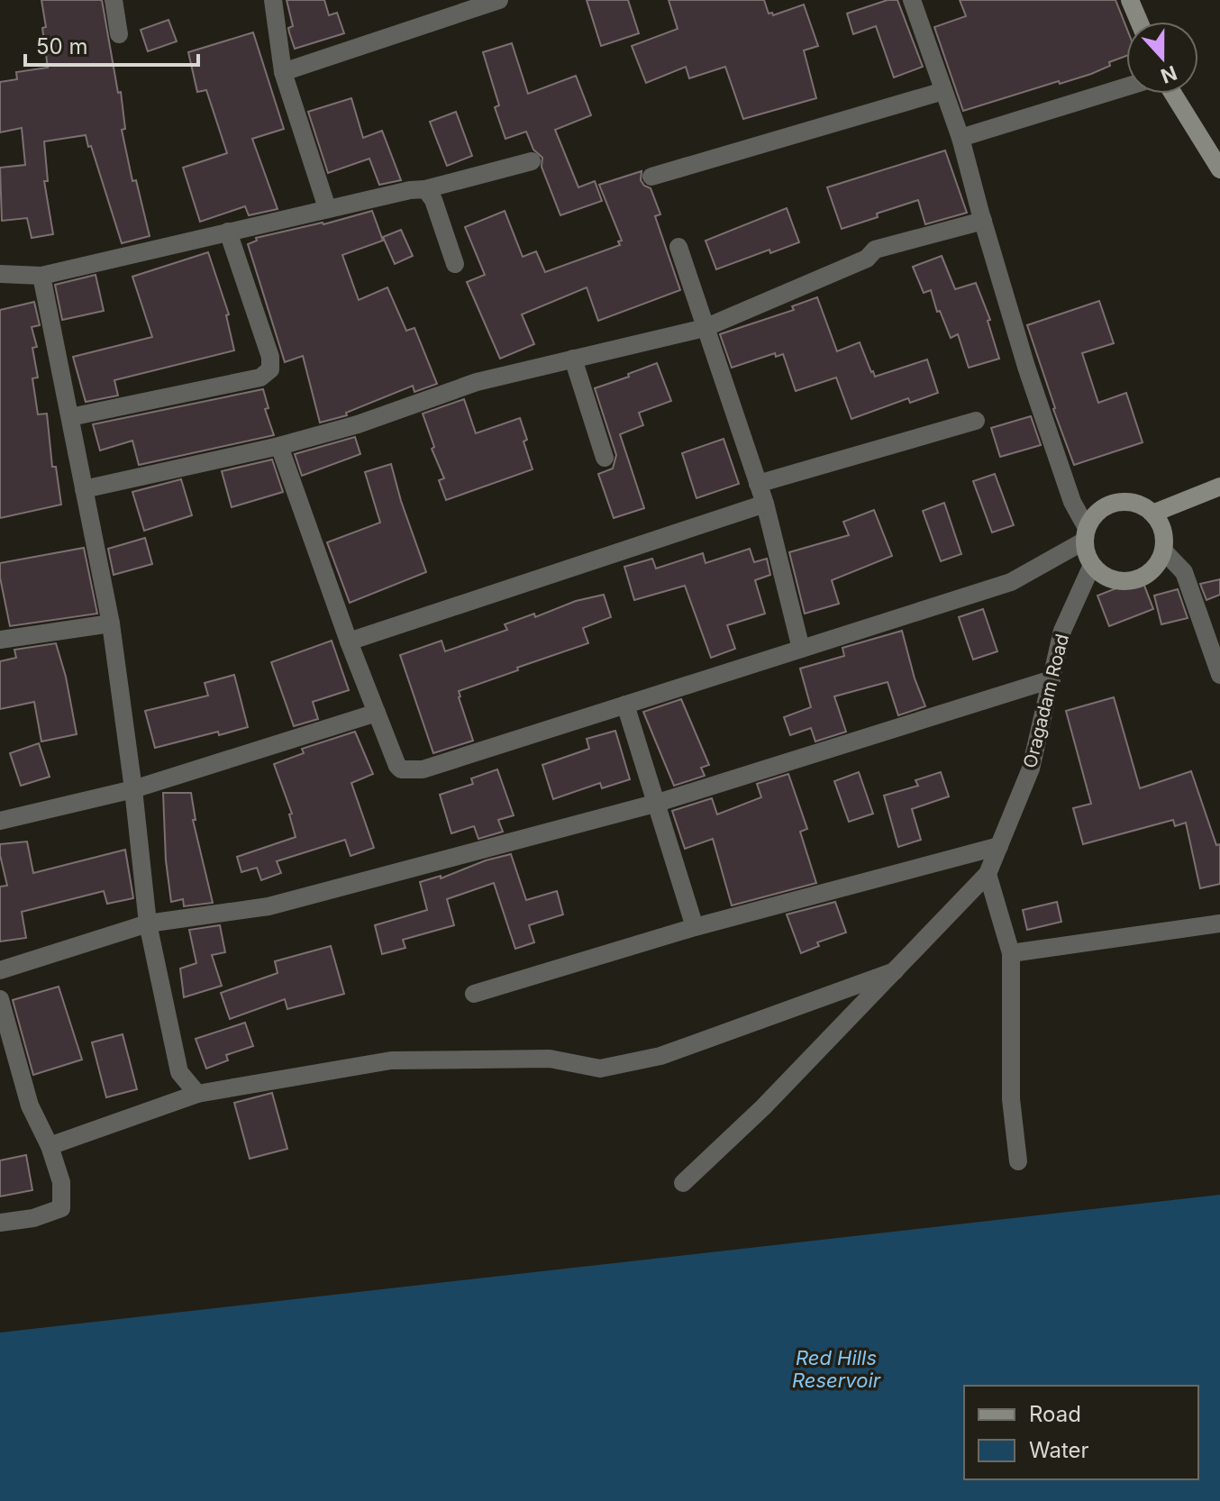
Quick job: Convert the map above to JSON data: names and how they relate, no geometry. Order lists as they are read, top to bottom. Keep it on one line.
{"streets":{"street":["Oragadam Road"]},"water":["Red Hills Reservoir"],"legend":["Road","Water"],"scale_bar":"50 m","north":"bottom"}
